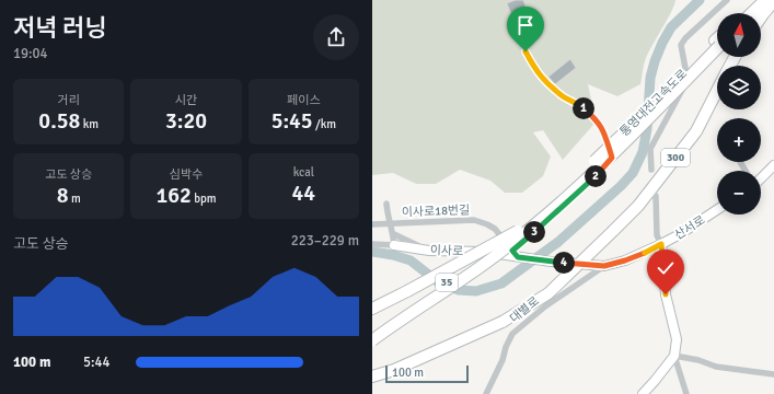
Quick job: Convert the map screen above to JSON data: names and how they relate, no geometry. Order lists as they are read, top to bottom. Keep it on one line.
{"streets":{"highway":["통영대전고속도로","300","35"],"street":["이사로18번길","산서로","이사로","대별로"]},"crossings":[["이사로18번길","이사로"],["이사로","대별로"]],"scale_bar":"100 m","north":"top","page":{"heading":["저녁 러닝","19:04"],"map_buttons":["+","−"],"stats":[["거리","0.58 km"],["시간","3:20"],["페이스","5:45 /km"],["고도 상승","8 m"],["심박수","162 bpm"],["kcal","44"]],"pins":["1","2","3","4"],"chart":["고도 상승","223–229 m"],"list":[{"name":"100 m","note":"5:44"}],"scale":"100 m"}}
